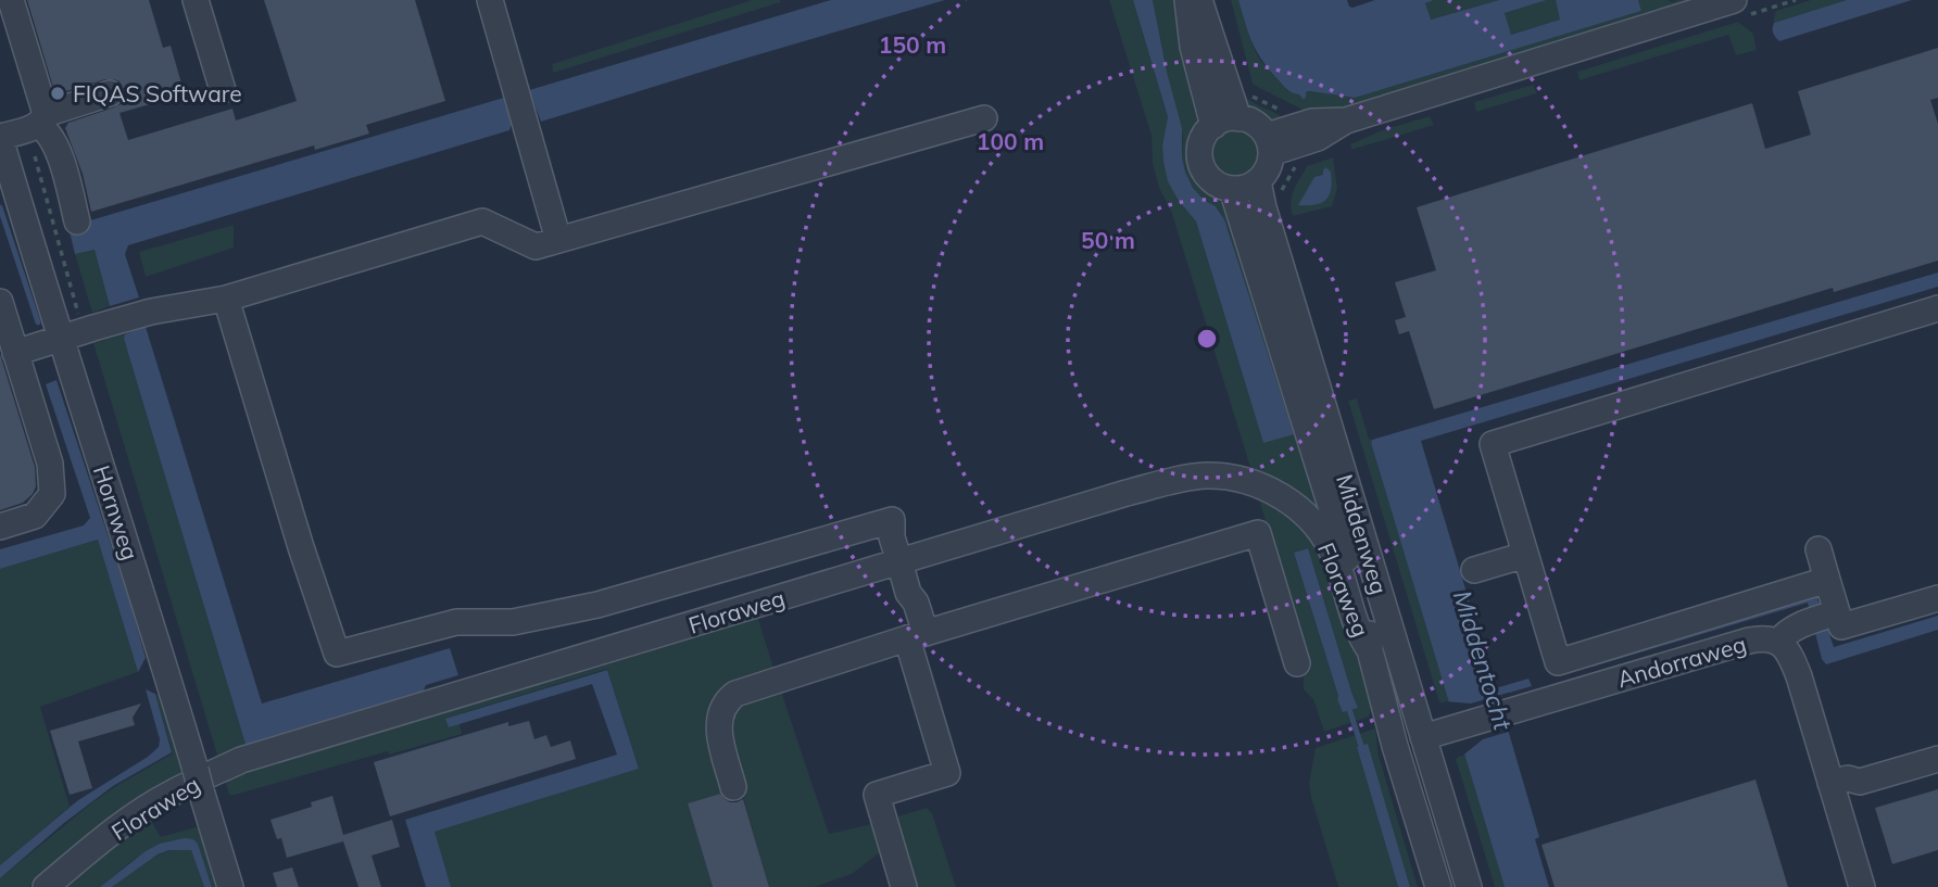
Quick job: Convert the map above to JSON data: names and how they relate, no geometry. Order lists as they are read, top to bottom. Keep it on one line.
{"streets":{"street":["Hornweg","Middenweg","Floraweg","Andorraweg"]},"crossings":[["Middenweg","Floraweg"],["Middenweg","Andorraweg"]],"water":["Middentocht"],"places":["FIQAS Software"],"rings":["150 m","100 m","50 m"]}
